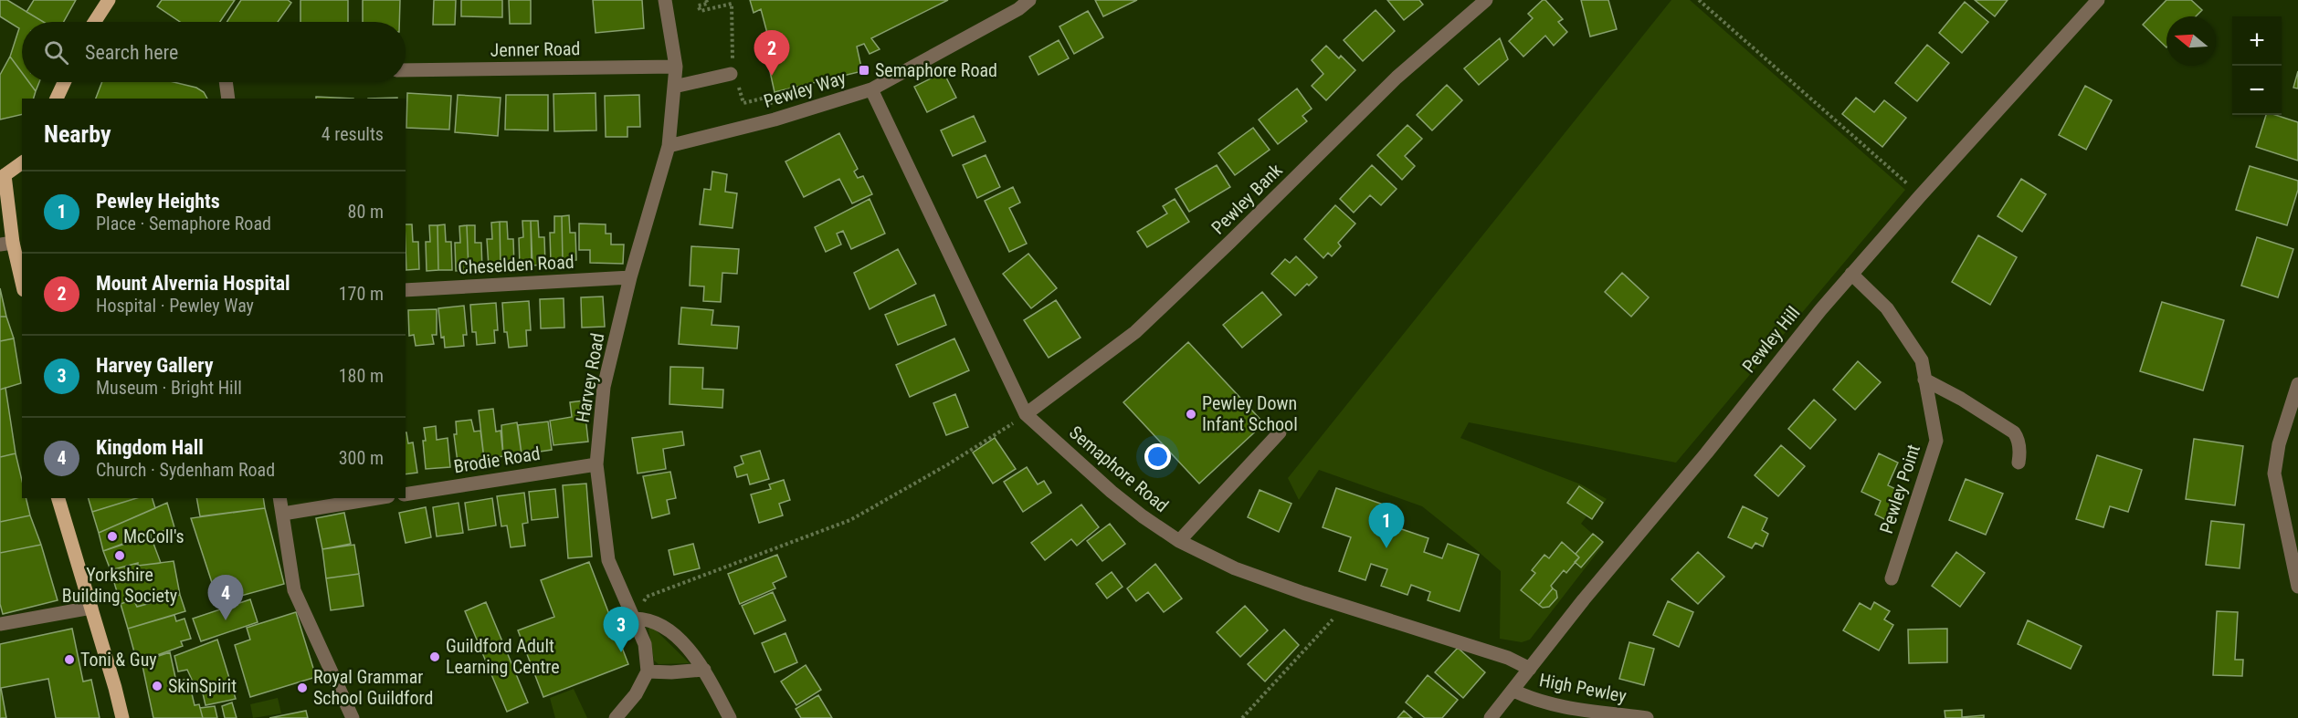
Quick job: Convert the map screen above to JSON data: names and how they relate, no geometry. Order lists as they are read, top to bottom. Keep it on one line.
{"streets":{"street":["Jenner Road","Pewley Way","Pewley Bank","Cheselden Road","Pewley Hill","Harvey Road","Brodie Road","Semaphore Road","Pewley Point","High Pewley"]},"crossings":[["Jenner Road","Harvey Road"],["Pewley Way","Harvey Road"],["Pewley Way","Semaphore Road"],["Pewley Bank","Semaphore Road"],["Cheselden Road","Harvey Road"],["Pewley Hill","Semaphore Road"],["Pewley Hill","Pewley Point"],["Pewley Hill","High Pewley"],["Harvey Road","Brodie Road"]],"places":{"transit":["Semaphore Road"],"other":["Pewley Down Infant School","McColl's","Yorkshire Building Society","Guildford Adult Learning Centre","Toni & Guy","SkinSpirit","Royal Grammar School Guildford"]},"north":"left","page":{"map_buttons":["+","−"],"search":"Search here","pins":["2","1","4","3"],"heading":["Nearby","4 results"],"list":[{"mark":"1","name":"Pewley Heights","note":"Place · Semaphore Road","value":"80 m"},{"mark":"2","name":"Mount Alvernia Hospital","note":"Hospital · Pewley Way","value":"170 m"},{"mark":"3","name":"Harvey Gallery","note":"Museum · Bright Hill","value":"180 m"},{"mark":"4","name":"Kingdom Hall","note":"Church · Sydenham Road","value":"300 m"}]}}
